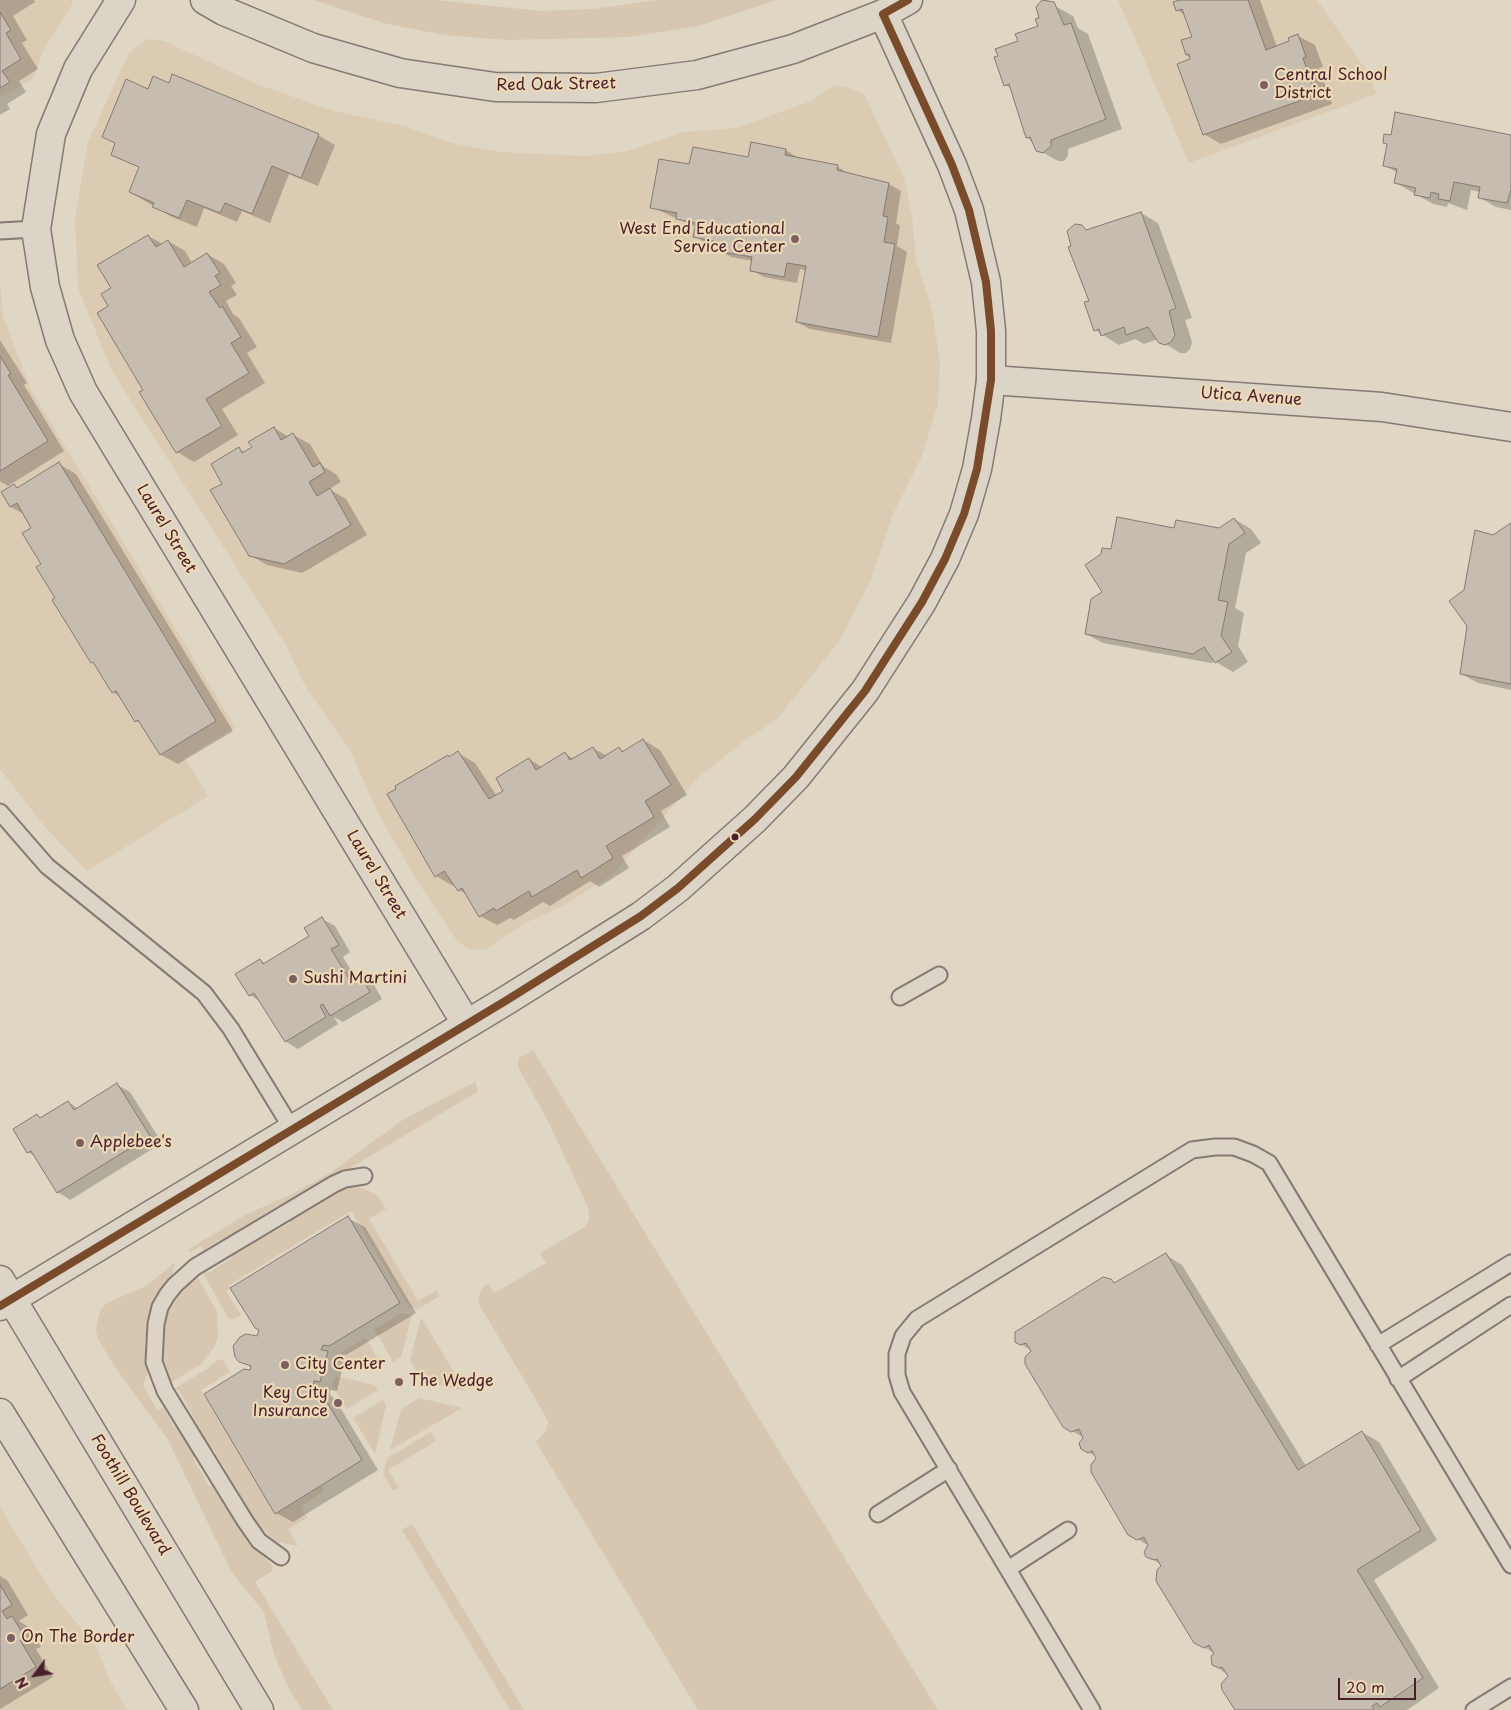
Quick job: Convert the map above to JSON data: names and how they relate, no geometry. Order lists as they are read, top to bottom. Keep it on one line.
{"streets":{"street":["Red Oak Street","Utica Avenue","Laurel Street","Foothill Boulevard"]},"places":["Central School District","West End Educational Service Center","Sushi Martini","Applebee's","City Center","The Wedge","Key City Insurance","On The Border"],"scale_bar":"20 m","north":"bottom left"}
